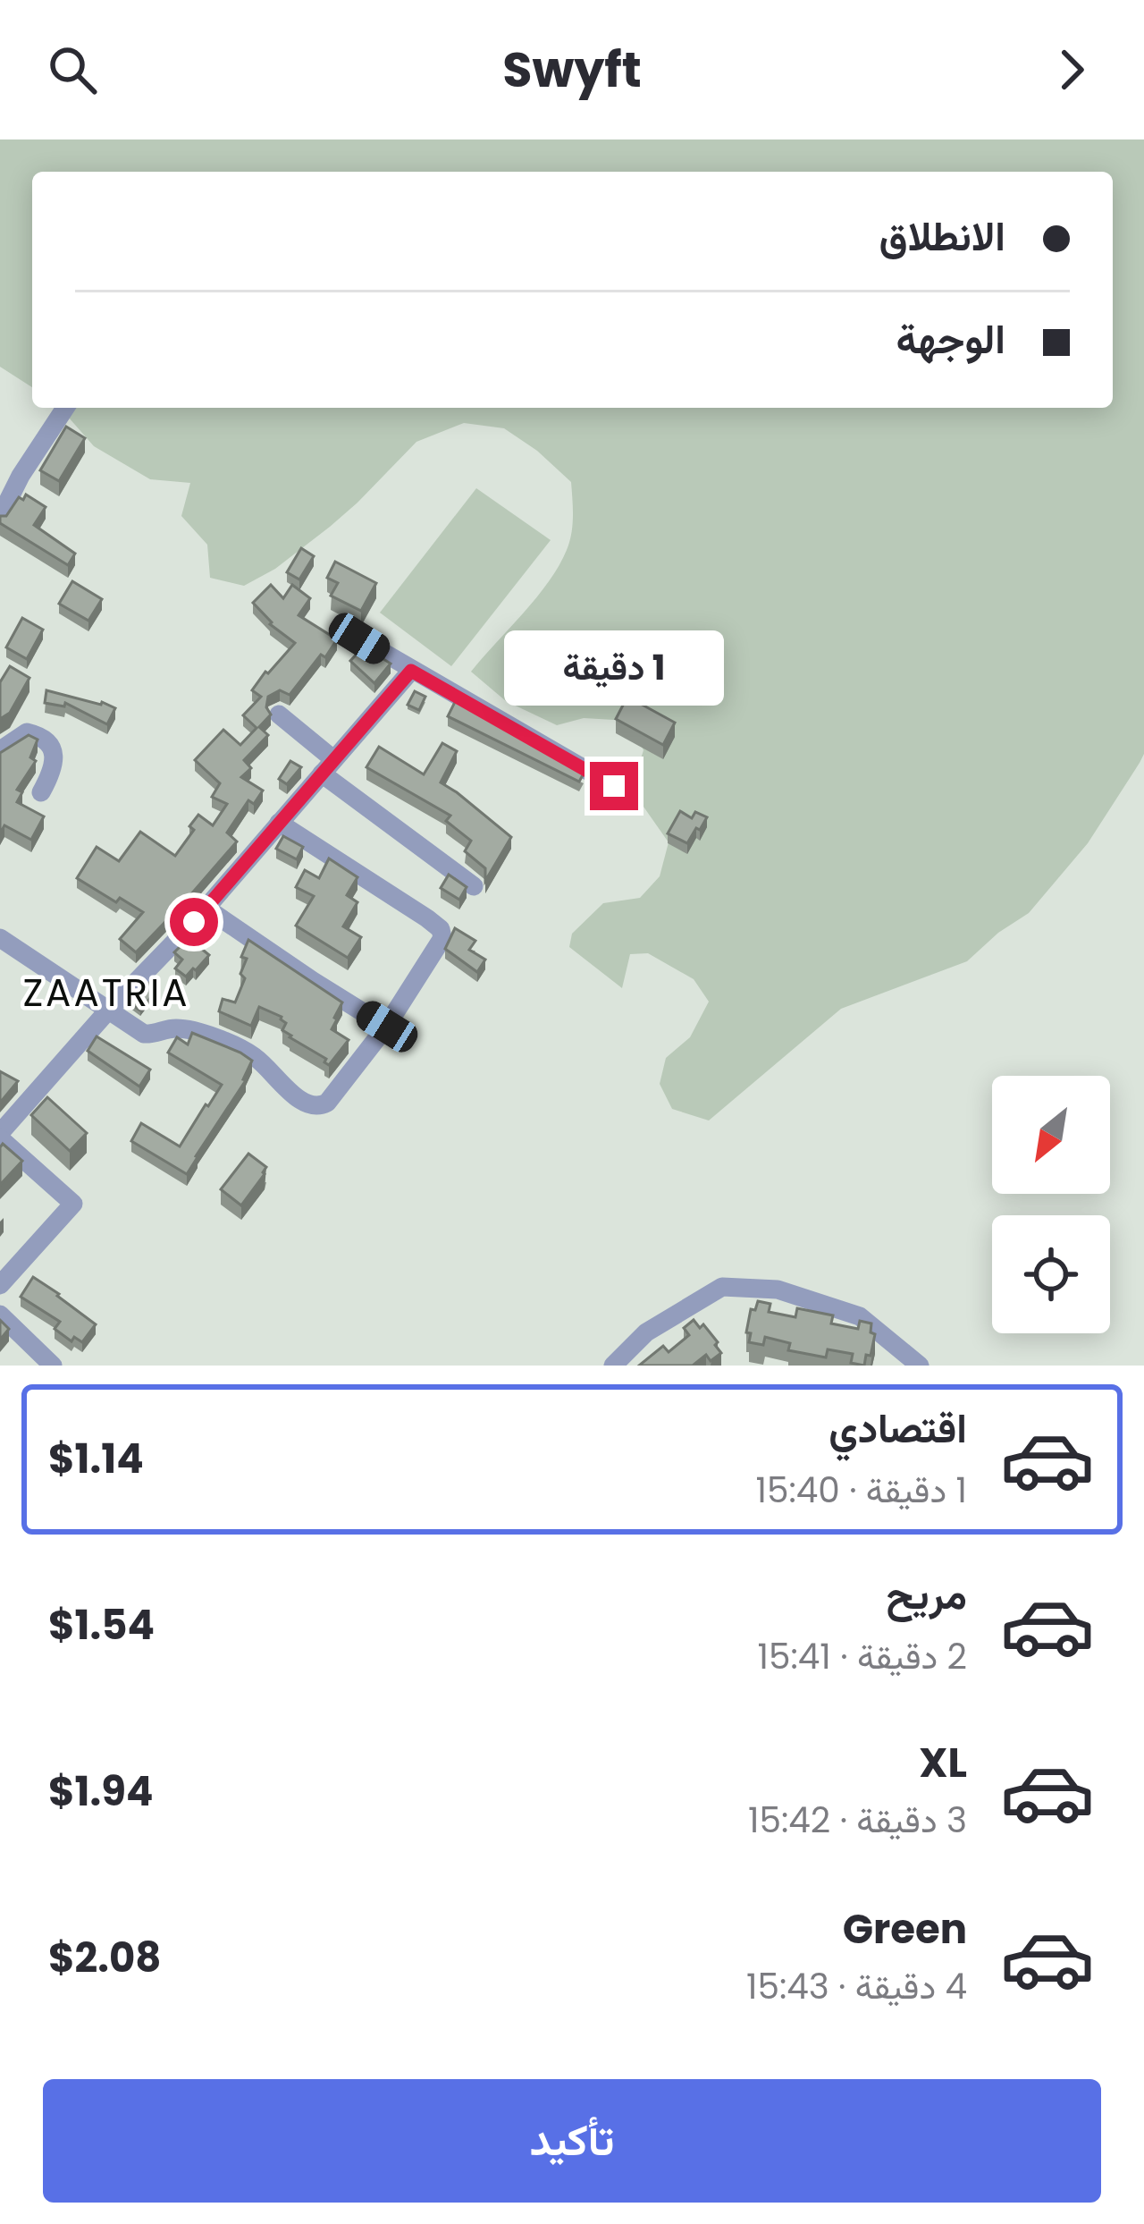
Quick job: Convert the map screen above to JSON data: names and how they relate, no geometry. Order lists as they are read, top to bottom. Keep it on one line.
{"districts":["ZAATRIA"],"north":"bottom left","page":{"header":"Swyft","banner":["الانطلاق","الوجهة"],"bubble":"1 دقيقة","list":[{"name":"اقتصادي","note":"1 دقيقة · 15:40","value":"$1.14"},{"name":"مريح","note":"2 دقيقة · 15:41","value":"$1.54"},{"name":"XL","note":"3 دقيقة · 15:42","value":"$1.94"},{"name":"Green","note":"4 دقيقة · 15:43","value":"$2.08"}],"buttons":"تأكيد"}}
